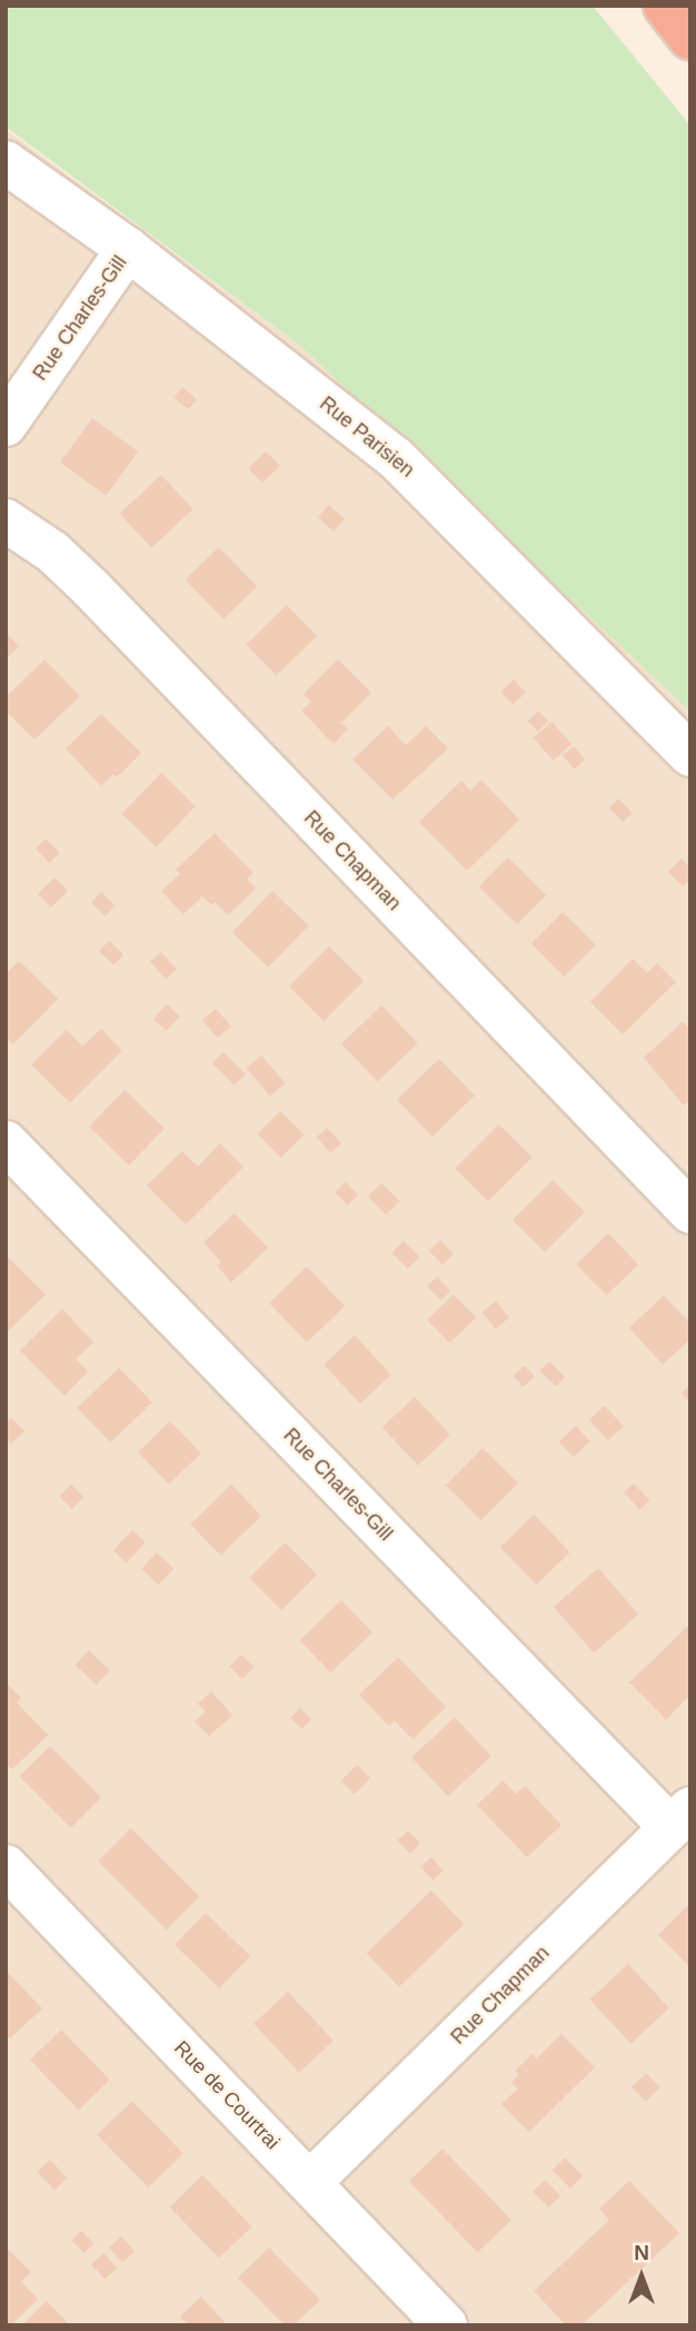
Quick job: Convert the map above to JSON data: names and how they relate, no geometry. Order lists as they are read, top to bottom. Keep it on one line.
{"streets":{"street":["Rue Charles-Gill","Rue Parisien","Rue Chapman","Rue de Courtrai"]},"crossings":[["Rue Charles-Gill","Rue Parisien"],["Rue Charles-Gill","Rue Chapman"],["Rue Chapman","Rue de Courtrai"]],"north":"top"}
